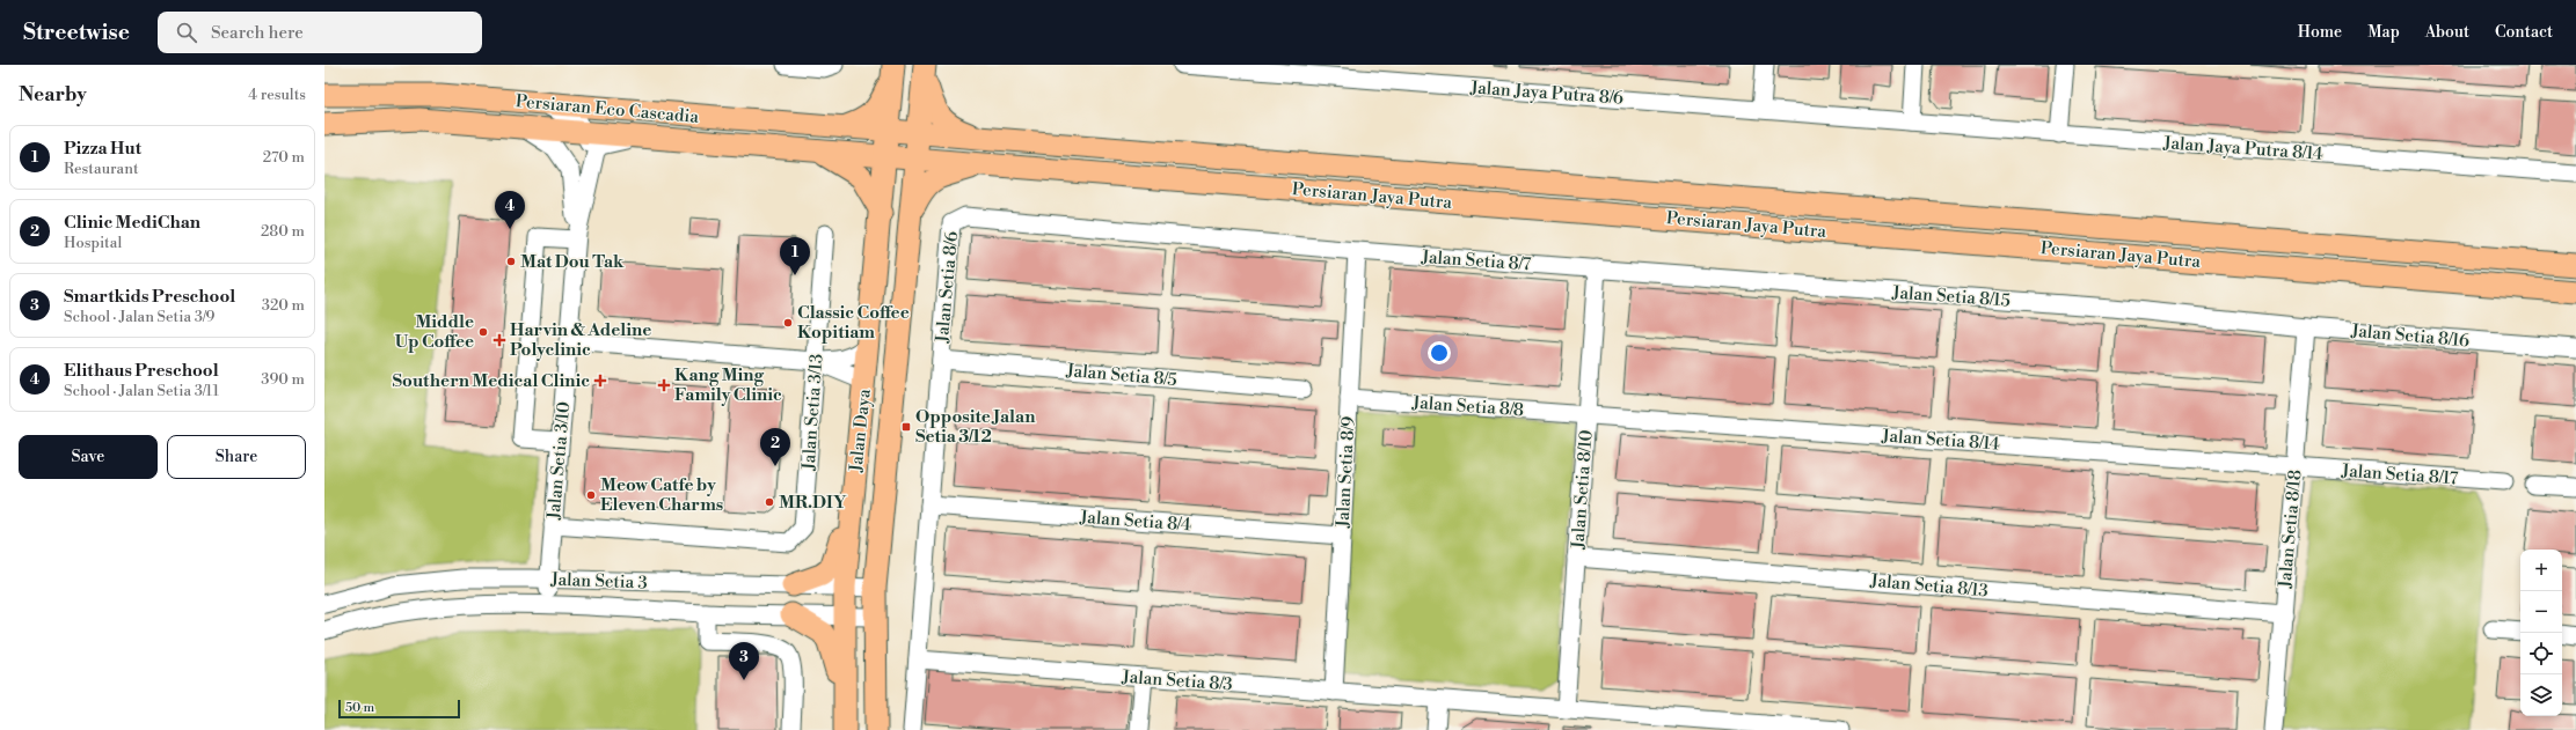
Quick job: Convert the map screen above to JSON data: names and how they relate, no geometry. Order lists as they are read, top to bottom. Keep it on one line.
{"streets":{"main road":["Persiaran Eco Cascadia","Persiaran Jaya Putra","Jalan Daya"],"street":["Jalan Jaya Putra 8/6","Jalan Jaya Putra 8/14","Jalan Setia 8/7","Jalan Setia 8/6","Jalan Setia 8/15","Jalan Setia 8/16","Jalan Setia 8/5","Jalan Setia 8/8","Jalan Setia 3/13","Jalan Setia 8/14","Jalan Setia 3/10","Jalan Setia 8/9","Jalan Setia 8/17","Jalan Setia 8/10","Jalan Setia 8/4","Jalan Setia 8/18","Jalan Setia 3","Jalan Setia 8/13","Jalan Setia 8/3"]},"crossings":[["Jalan Jaya Putra 8/6","Jalan Jaya Putra 8/14"],["Persiaran Eco Cascadia","Persiaran Jaya Putra"],["Persiaran Eco Cascadia","Jalan Daya"],["Persiaran Jaya Putra","Jalan Daya"],["Jalan Setia 8/7","Jalan Setia 8/6"],["Jalan Setia 8/7","Jalan Setia 8/15"],["Jalan Setia 8/7","Jalan Setia 8/9"],["Jalan Setia 8/7","Jalan Setia 8/10"],["Jalan Setia 8/6","Jalan Setia 8/5"],["Jalan Setia 8/6","Jalan Setia 8/9"],["Jalan Setia 8/6","Jalan Setia 8/4"],["Jalan Setia 8/6","Jalan Setia 8/3"],["Jalan Setia 8/15","Jalan Setia 8/16"],["Jalan Setia 8/15","Jalan Setia 8/10"],["Jalan Setia 8/15","Jalan Setia 8/18"],["Jalan Setia 8/16","Jalan Setia 8/18"],["Jalan Setia 8/8","Jalan Setia 8/14"],["Jalan Setia 8/8","Jalan Setia 8/9"],["Jalan Setia 8/8","Jalan Setia 8/10"],["Jalan Setia 3/13","Jalan Setia 3/10"],["Jalan Daya","Jalan Setia 3"],["Jalan Setia 8/14","Jalan Setia 8/17"],["Jalan Setia 8/14","Jalan Setia 8/10"],["Jalan Setia 8/14","Jalan Setia 8/18"],["Jalan Setia 3/10","Jalan Setia 3"],["Jalan Setia 8/9","Jalan Setia 8/4"],["Jalan Setia 8/9","Jalan Setia 8/3"],["Jalan Setia 8/17","Jalan Setia 8/18"],["Jalan Setia 8/10","Jalan Setia 8/13"],["Jalan Setia 8/10","Jalan Setia 8/3"],["Jalan Setia 8/18","Jalan Setia 8/13"]],"places":{"other":["Mat Dou Tak","Classic Coffee Kopitiam","Middle Up Coffee","Meow Catfe by Eleven Charms","MR.DIY"],"health":["Harvin & Adeline Polyclinic","Southern Medical Clinic","Kang Ming Family Clinic"],"transit":["Opposite Jalan Setia 3/12"]},"scale_bar":"50 m","page":{"header":"Streetwise","search":"Search here","nav":["Home","Map","About","Contact"],"heading":["Nearby","4 results"],"list":[{"mark":"1","name":"Pizza Hut","note":"Restaurant","value":"270 m"},{"mark":"2","name":"Clinic MediChan","note":"Hospital","value":"280 m"},{"mark":"3","name":"Smartkids Preschool","note":"School · Jalan Setia 3/9","value":"320 m"},{"mark":"4","name":"Elithaus Preschool","note":"School · Jalan Setia 3/11","value":"390 m"}],"pins":["4","1","2","3"],"buttons":["Save","Share"],"map_buttons":["+","−"],"scale":"50 m"}}
